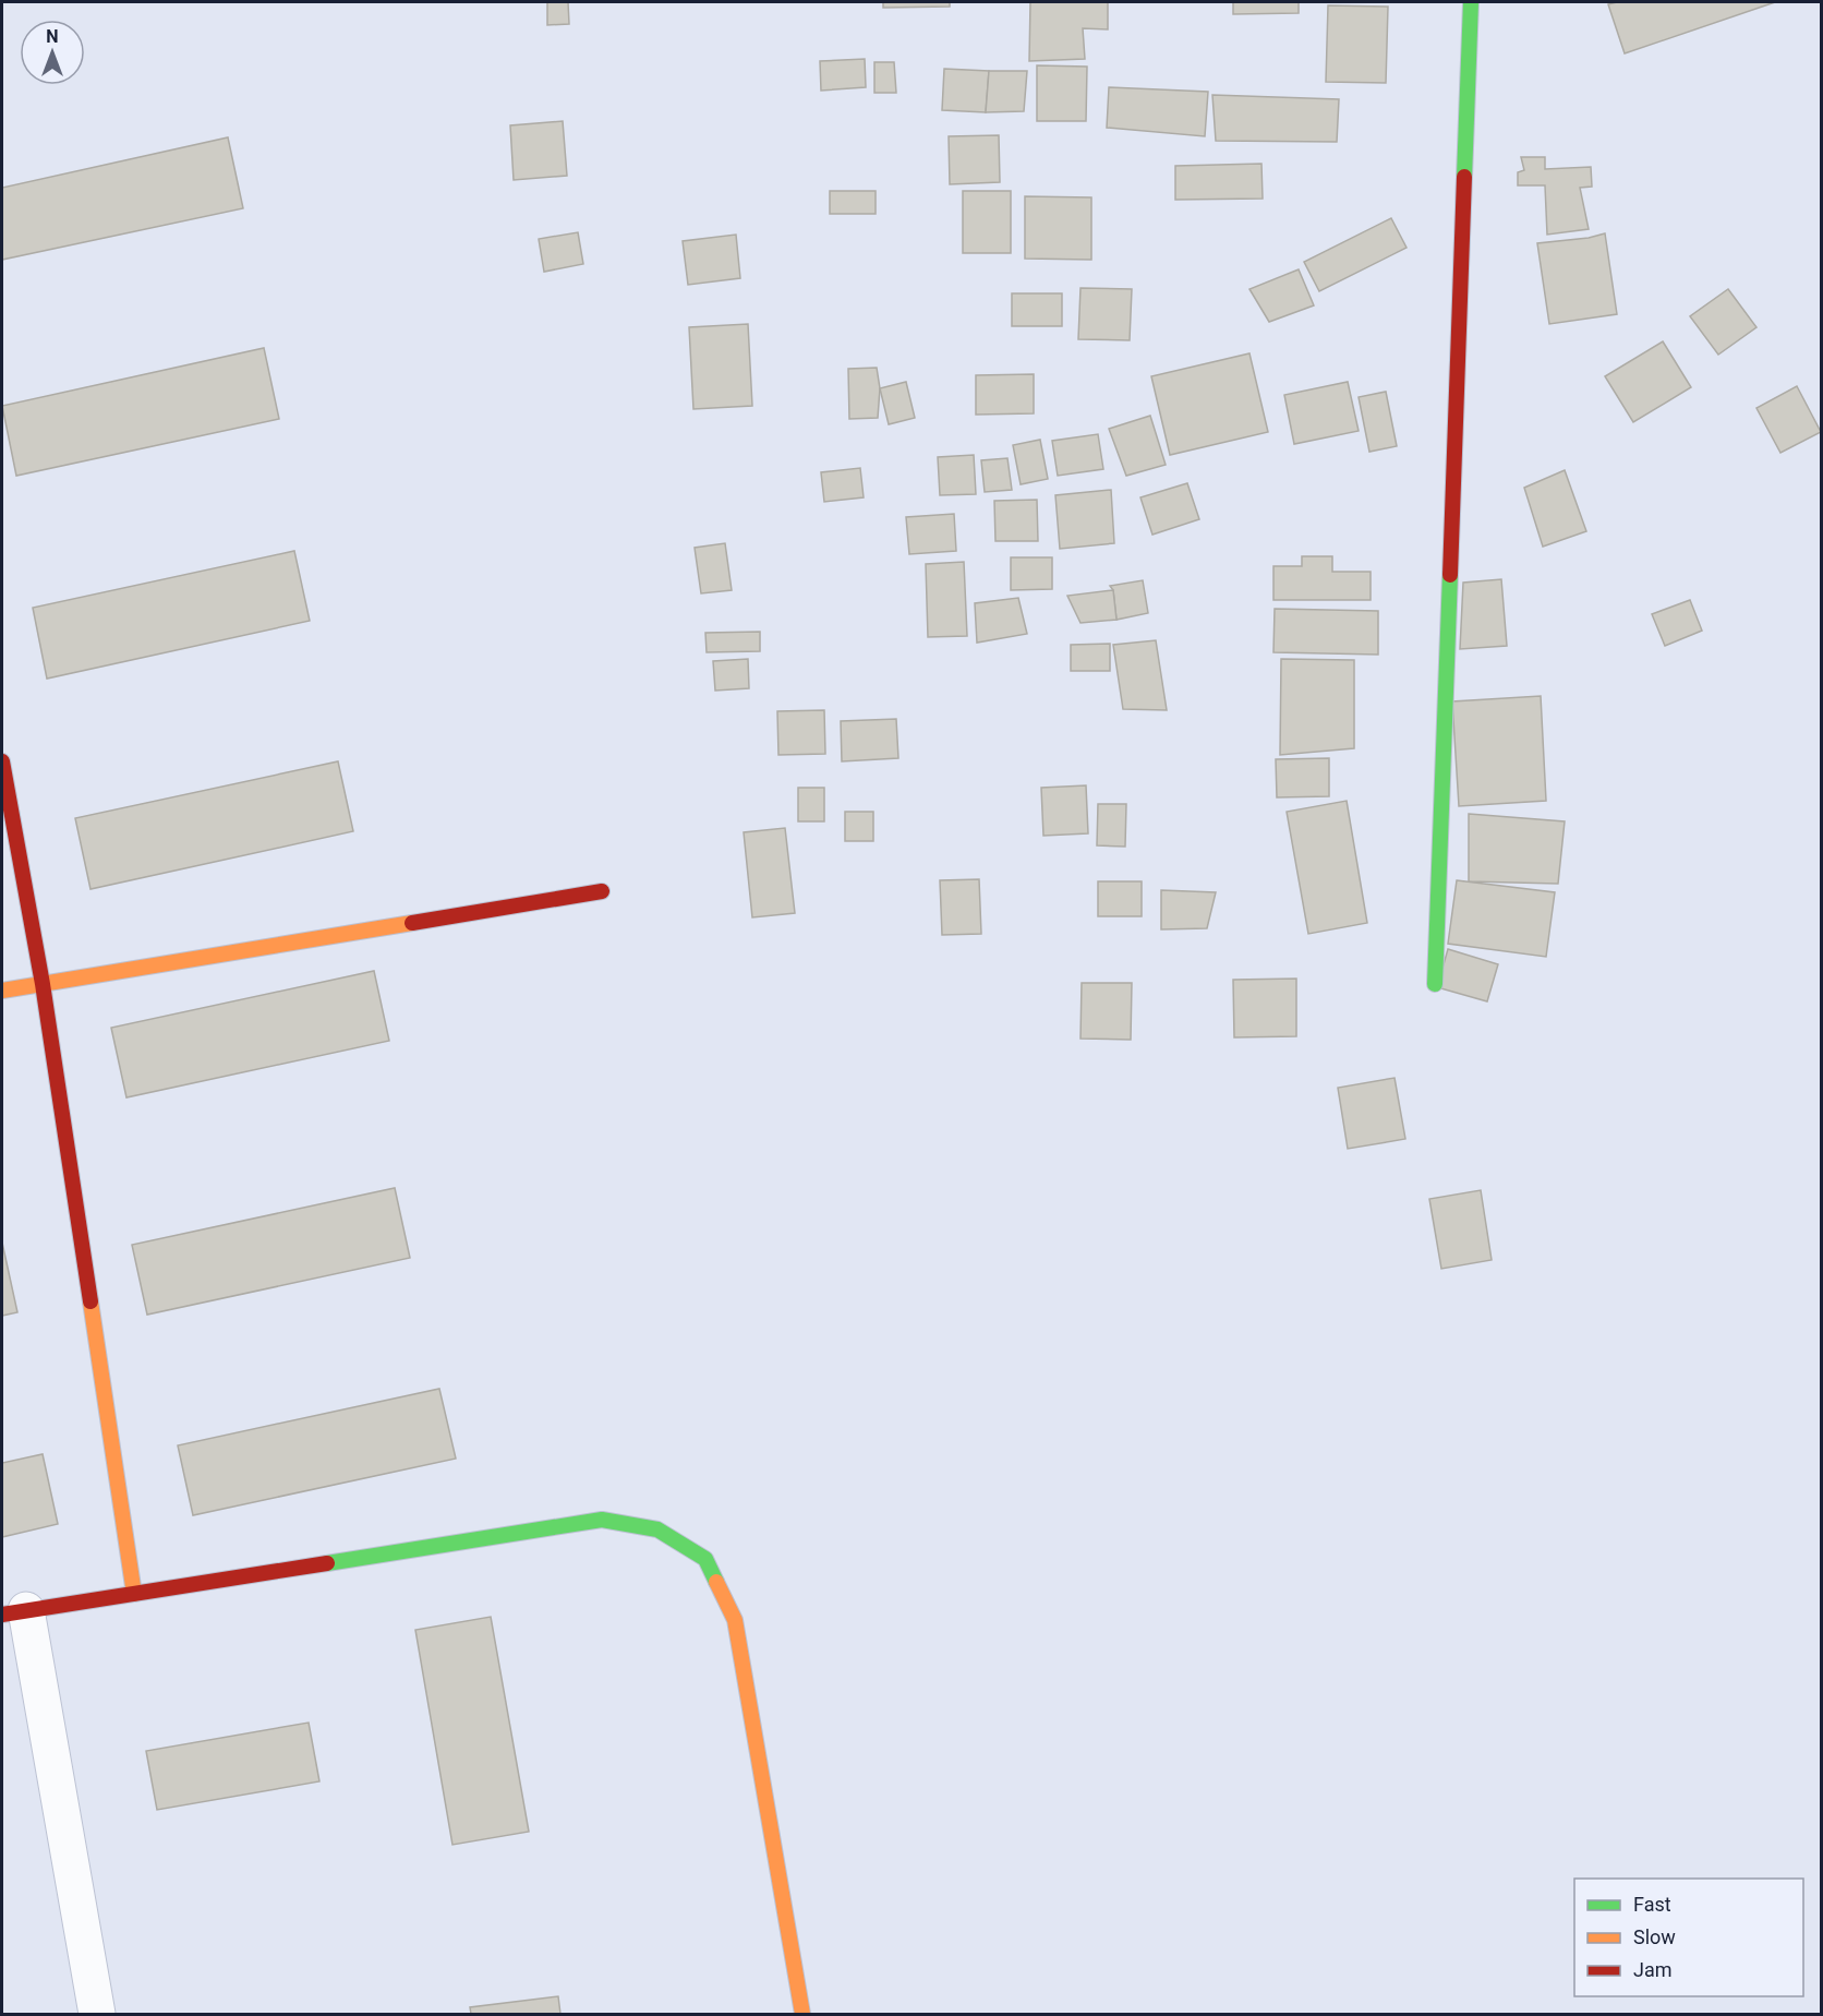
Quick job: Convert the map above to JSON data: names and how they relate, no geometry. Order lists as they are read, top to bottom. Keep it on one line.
{"legend":["Fast","Slow","Jam"],"north":"top"}
